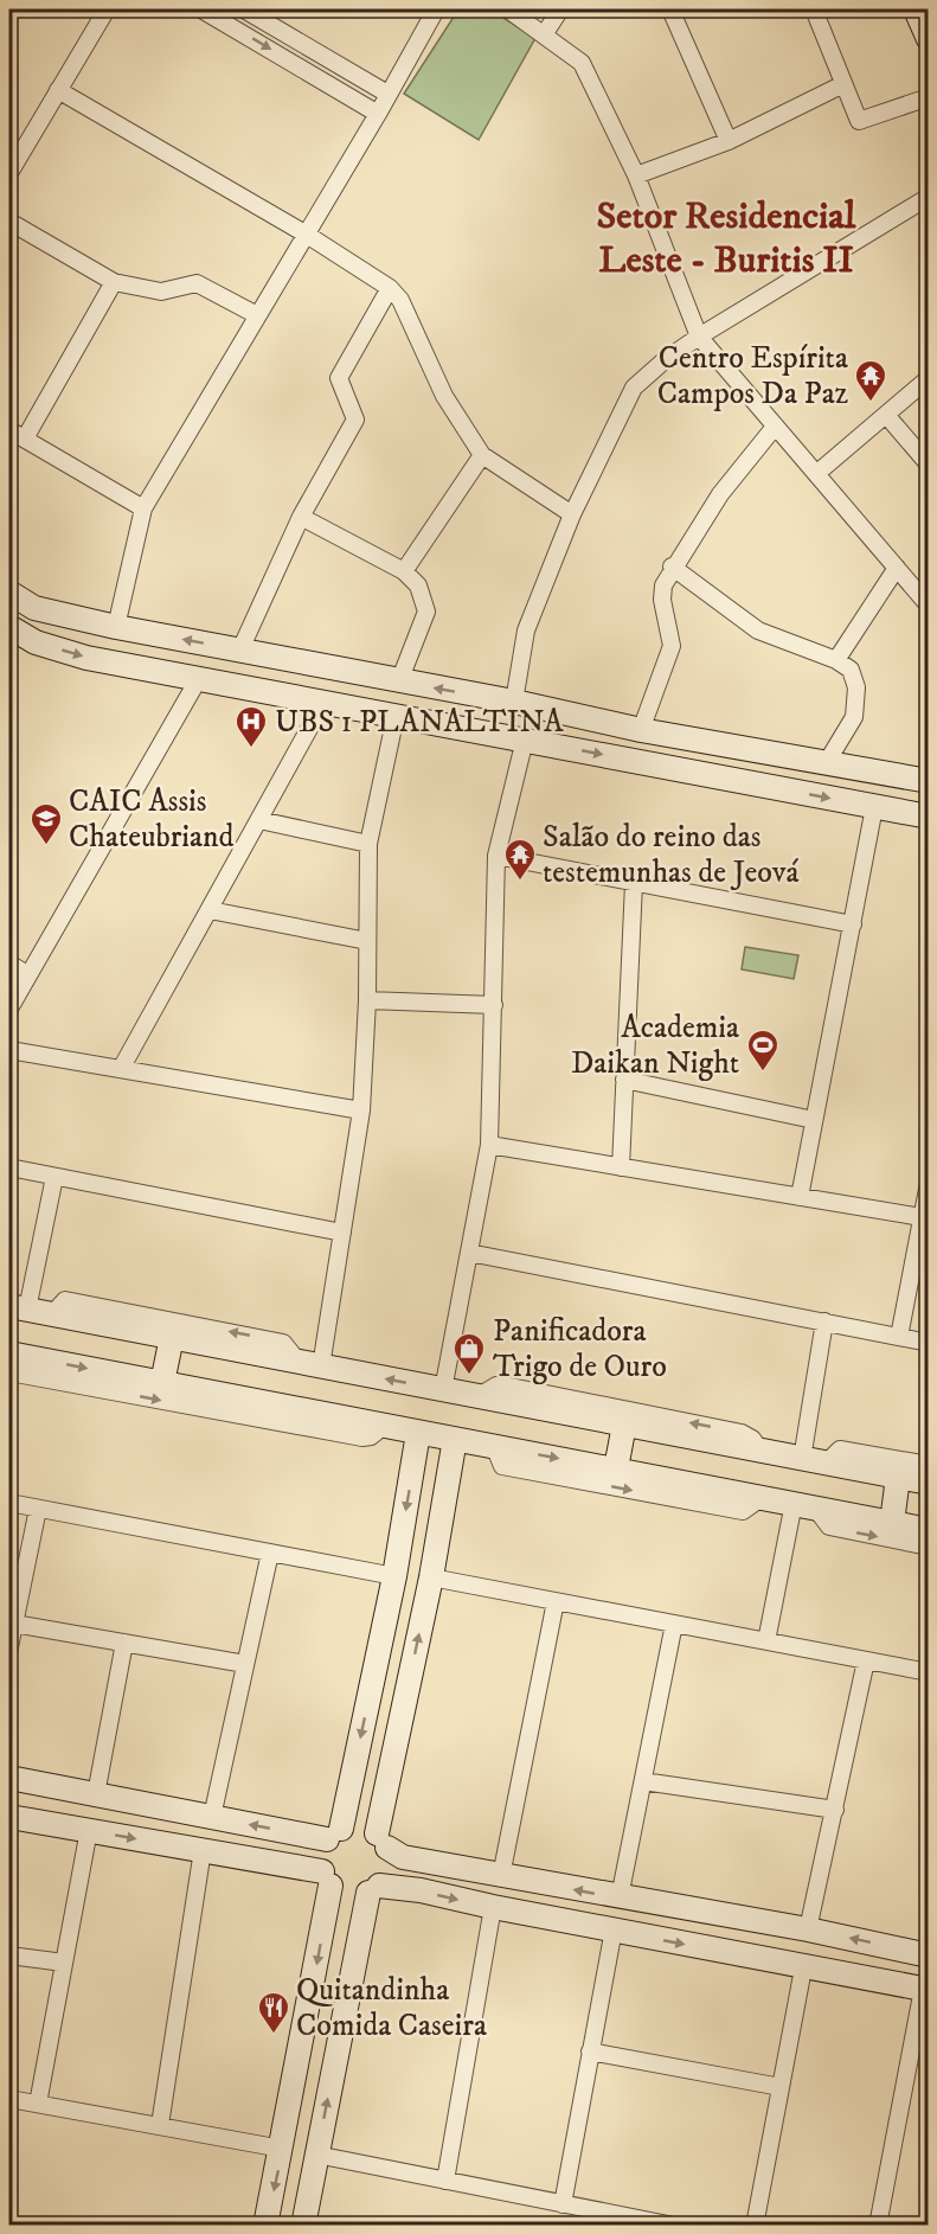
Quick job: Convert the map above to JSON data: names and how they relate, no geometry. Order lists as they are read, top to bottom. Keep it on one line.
{"districts":["Setor Residencial Leste - Buritis II"],"places":{"temple":["Centro Espírita Campos Da Paz","Salão do reino das testemunhas de Jeová"],"hospital":["UBS 1 PLANALTINA"],"school or university":["CAIC Assis Chateubriand"],"sports":["Academia Daikan Night"],"shop":["Panificadora Trigo de Ouro"],"restaurant":["Quitandinha Comida Caseira"]}}
